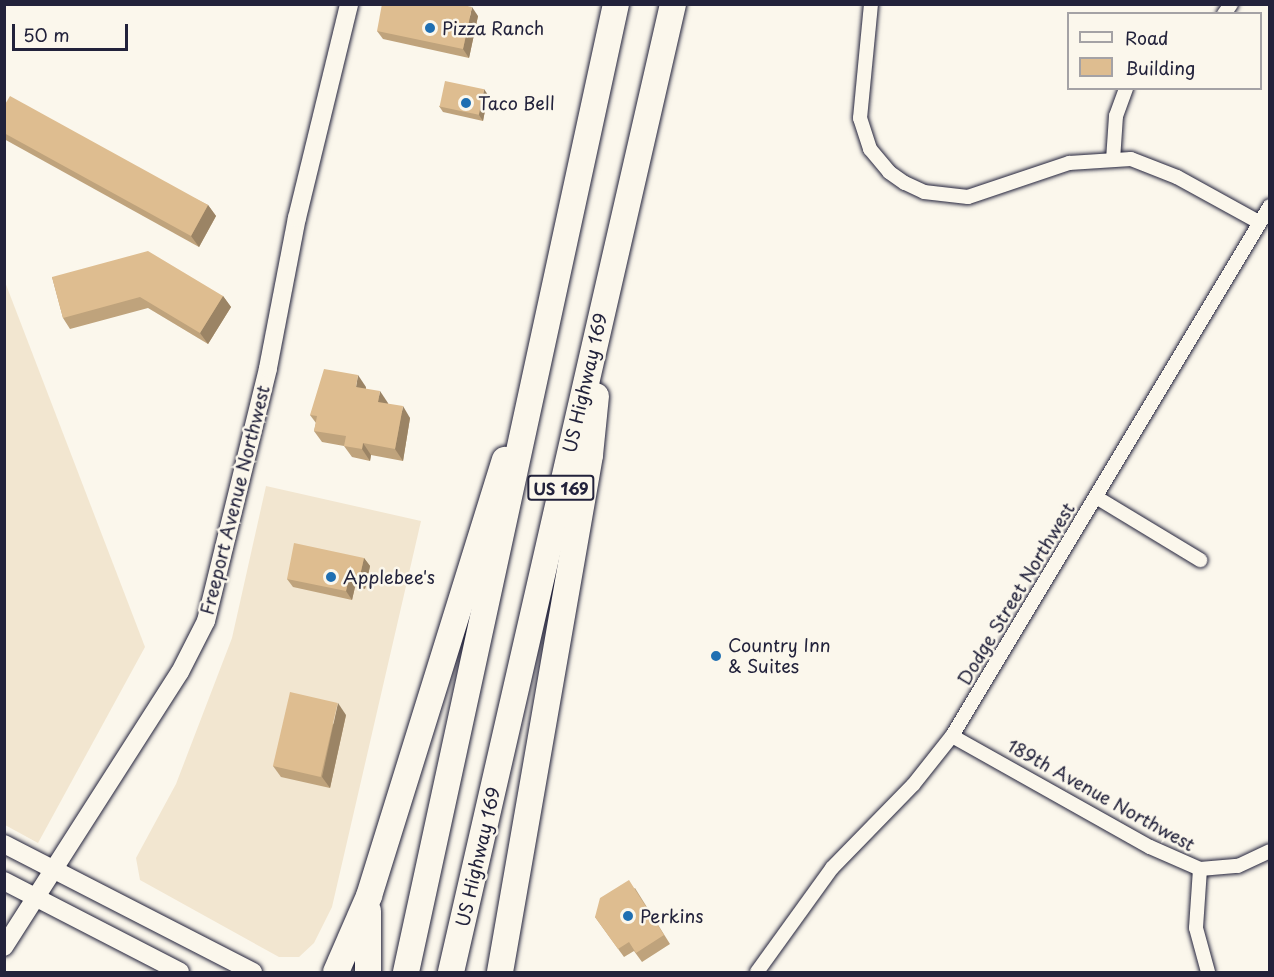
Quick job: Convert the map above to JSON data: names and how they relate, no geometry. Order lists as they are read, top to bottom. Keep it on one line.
{"streets":{"highway":["US Highway 169","US 169"],"street":["Freeport Avenue Northwest","Dodge Street Northwest","189th Avenue Northwest"]},"crossings":[["Dodge Street Northwest","189th Avenue Northwest"]],"places":["Pizza Ranch","Taco Bell","Applebee's","Country Inn & Suites","Perkins"],"legend":["Road","Building"],"scale_bar":"50 m"}
